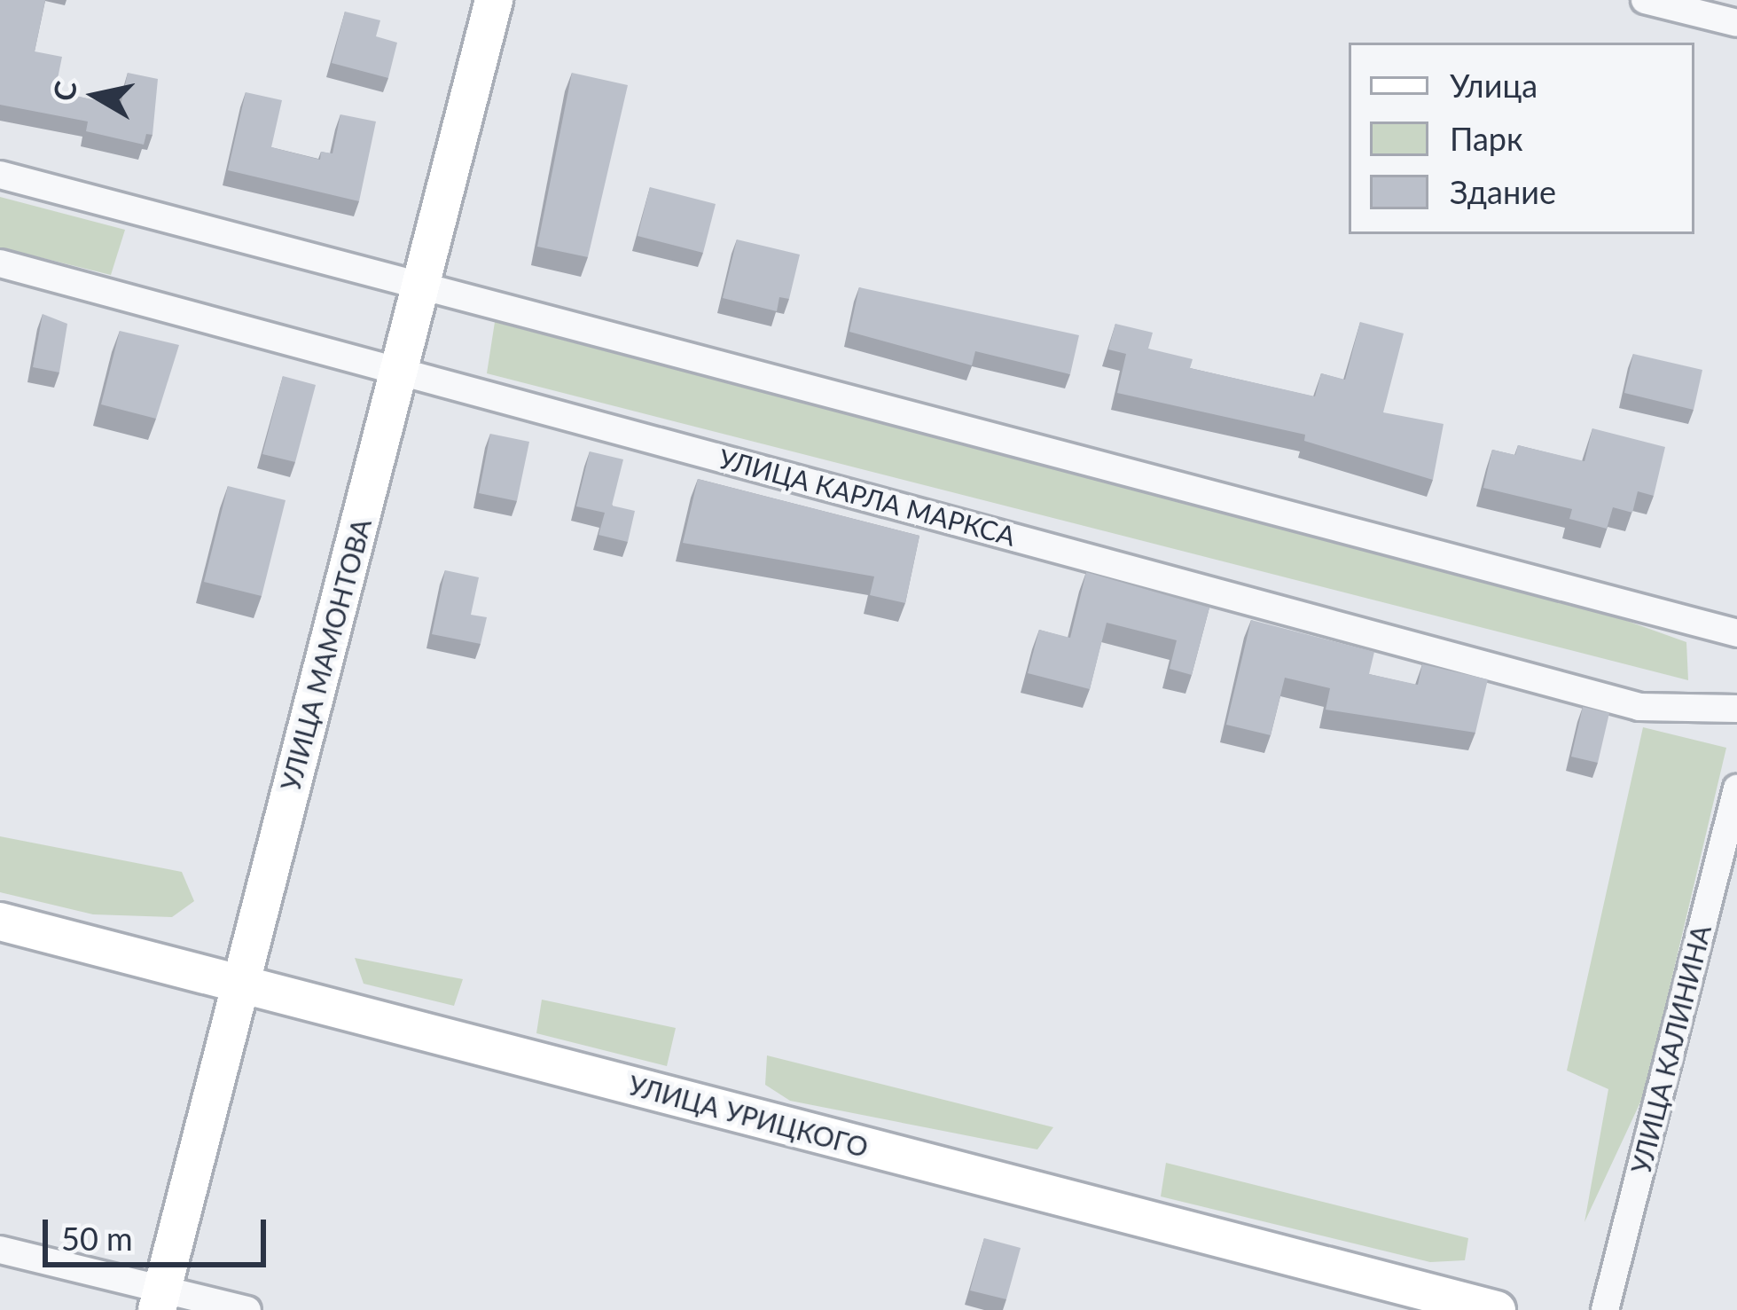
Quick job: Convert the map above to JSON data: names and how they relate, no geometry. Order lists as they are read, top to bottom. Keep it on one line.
{"streets":{"street":["УЛИЦА КАРЛА МАРКСА","УЛИЦА МАМОНТОВА","УЛИЦА КАЛИНИНА","УЛИЦА УРИЦКОГО"]},"crossings":[["УЛИЦА КАРЛА МАРКСА","УЛИЦА МАМОНТОВА"],["УЛИЦА МАМОНТОВА","УЛИЦА УРИЦКОГО"]],"legend":["Улица","Парк","Здание"],"scale_bar":"50 m","north":"left"}
